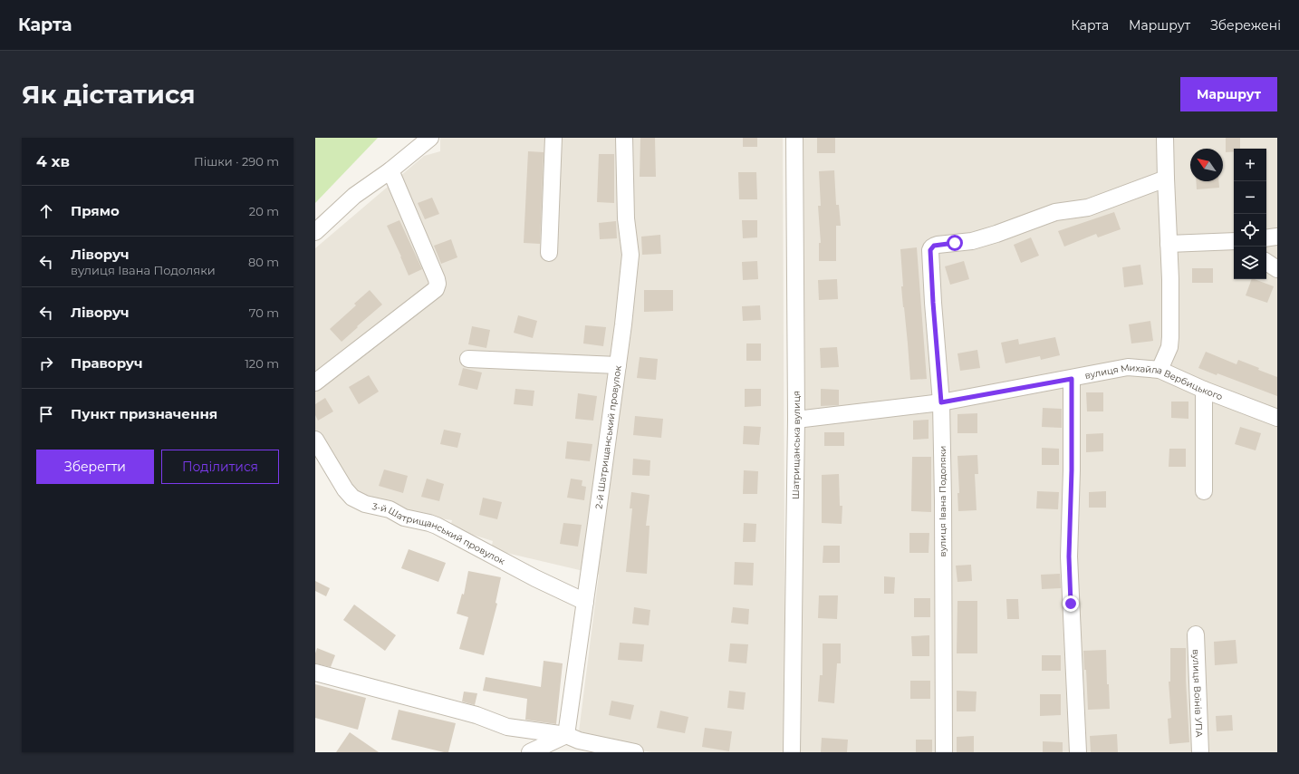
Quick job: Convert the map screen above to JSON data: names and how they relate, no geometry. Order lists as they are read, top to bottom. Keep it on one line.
{"streets":{"street":["вулиця Михайла Вербицького","2-й Шатрищанський провулок","Шатрищанська вулиця","вулиця Івана Подоляки","3-й Шатрищанський провулок","вулиця Воїнів УПА"]},"crossings":[["вулиця Михайла Вербицького","Шатрищанська вулиця"],["вулиця Михайла Вербицького","вулиця Івана Подоляки"],["2-й Шатрищанський провулок","3-й Шатрищанський провулок"]],"north":"top left","page":{"header":"Карта","nav":["Карта","Маршрут","Збережені"],"buttons":["Маршрут",["Зберегти","Поділитися"]],"title":"Як дістатися","heading":["4 хв","Пішки · 290 m"],"map_buttons":["+","−"],"list":[["Прямо","20 m"],["Ліворуч","вулиця Івана Подоляки","80 m"],["Ліворуч","70 m"],["Праворуч","120 m"],"Пункт призначення"]}}
